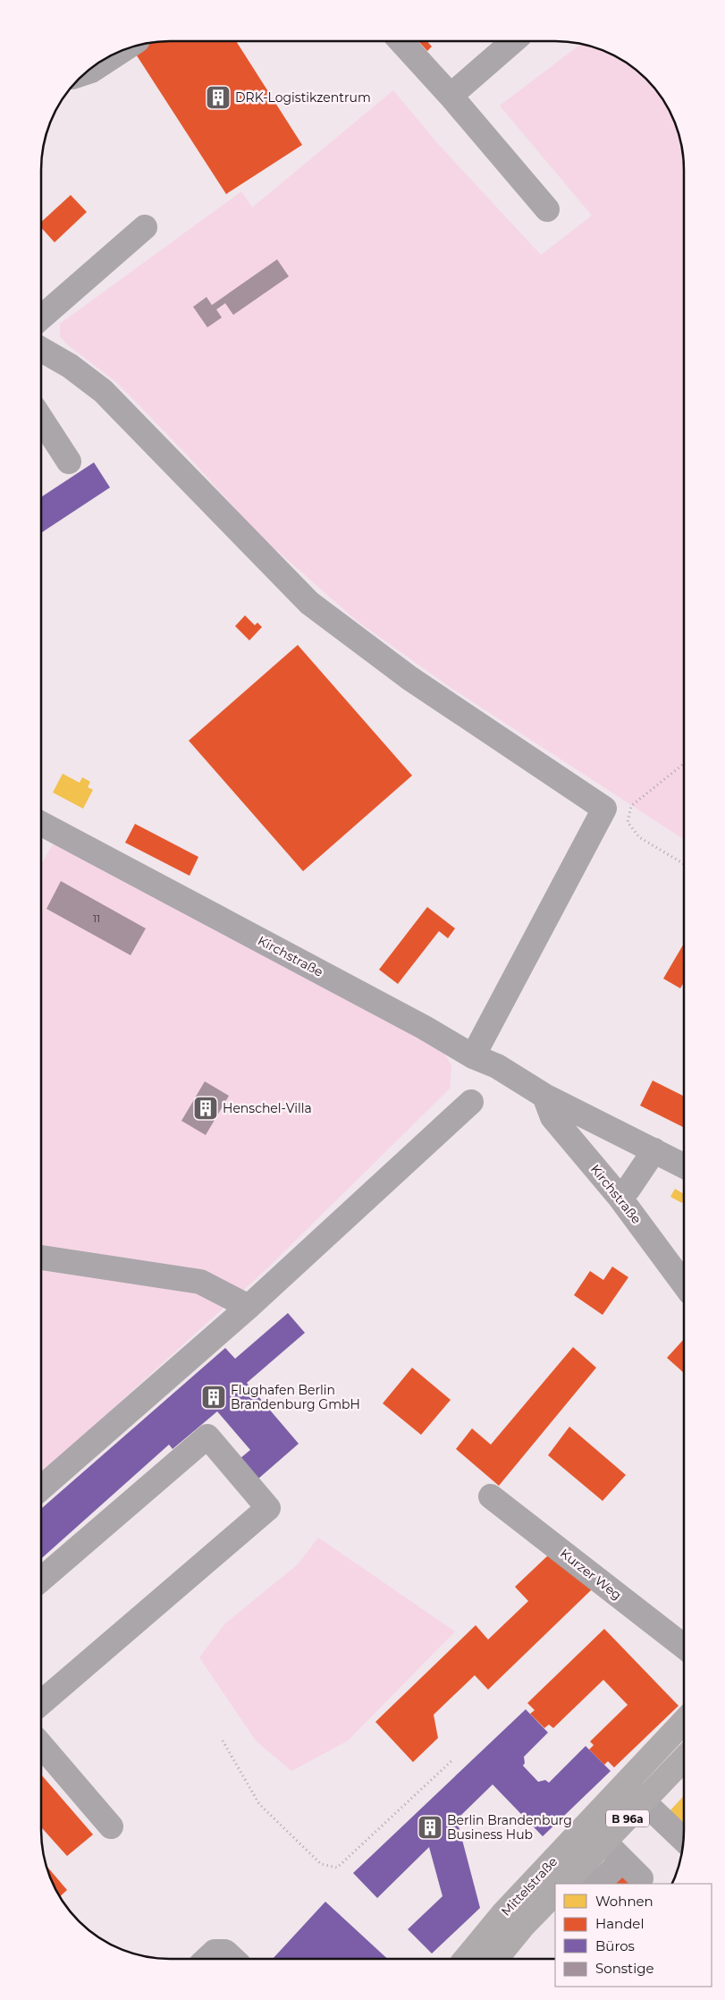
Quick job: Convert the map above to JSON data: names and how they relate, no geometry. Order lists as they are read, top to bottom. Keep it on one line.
{"streets":{"main road":["B 96a","Mittelstraße"],"street":["Kirchstraße","Kurzer Weg"]},"places":{"building":["DRK-Logistikzentrum","Henschel-Villa","Flughafen Berlin Brandenburg GmbH","Berlin Brandenburg Business Hub"]},"house_numbers":["11"],"legend":["Wohnen","Handel","Büros","Sonstige"]}
